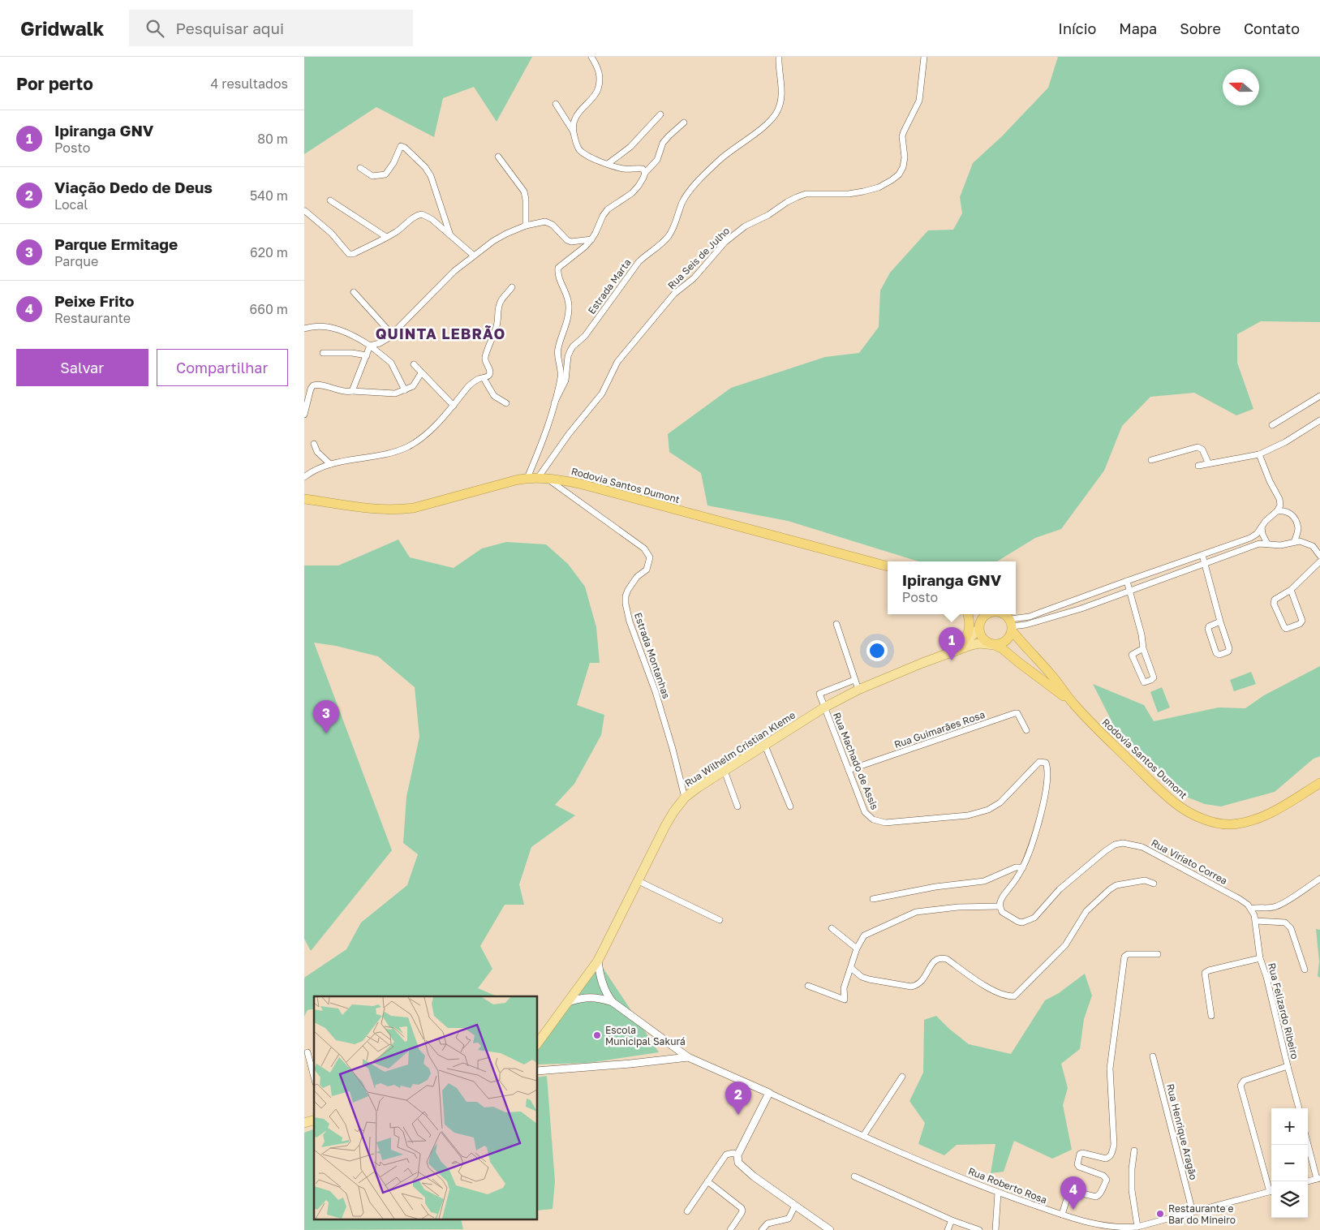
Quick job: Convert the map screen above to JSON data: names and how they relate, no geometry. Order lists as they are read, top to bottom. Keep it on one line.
{"streets":{"highway":["Rodovia Santos Dumont"],"main road":["Rua Wilhelm Cristian Kleme"],"street":["Rua Seis de Julho","Estrada Marta","Estrada Montanhas","Rua Guimarães Rosa","Rua Machado de Assis","Rua Viriato Correa","Rua Felizardo Ribeiro","Rua Henrique Aragão","Rua Roberto Rosa"]},"crossings":[["Rua Seis de Julho","Rodovia Santos Dumont"],["Rua Seis de Julho","Estrada Montanhas"],["Rodovia Santos Dumont","Estrada Montanhas"],["Estrada Montanhas","Rua Wilhelm Cristian Kleme"],["Rua Guimarães Rosa","Rua Machado de Assis"],["Rua Wilhelm Cristian Kleme","Rua Machado de Assis"],["Rua Viriato Correa","Rua Felizardo Ribeiro"],["Rua Henrique Aragão","Rua Roberto Rosa"]],"districts":["QUINTA LEBRÃO"],"places":["Escola Municipal Sakurá","Restaurante e Bar do Mineiro"],"north":"left","page":{"header":"Gridwalk","search":"Pesquisar aqui","nav":["Início","Mapa","Sobre","Contato"],"heading":["Por perto","4 resultados"],"list":[{"mark":"1","name":"Ipiranga GNV","note":"Posto","value":"80 m"},{"mark":"2","name":"Viação Dedo de Deus","note":"Local","value":"540 m"},{"mark":"3","name":"Parque Ermitage","note":"Parque","value":"620 m"},{"mark":"4","name":"Peixe Frito","note":"Restaurante","value":"660 m"}],"buttons":["Salvar","Compartilhar"],"popup":["Ipiranga GNV","Posto"],"pins":["1","3","2","4"],"map_buttons":["+","−"]}}
